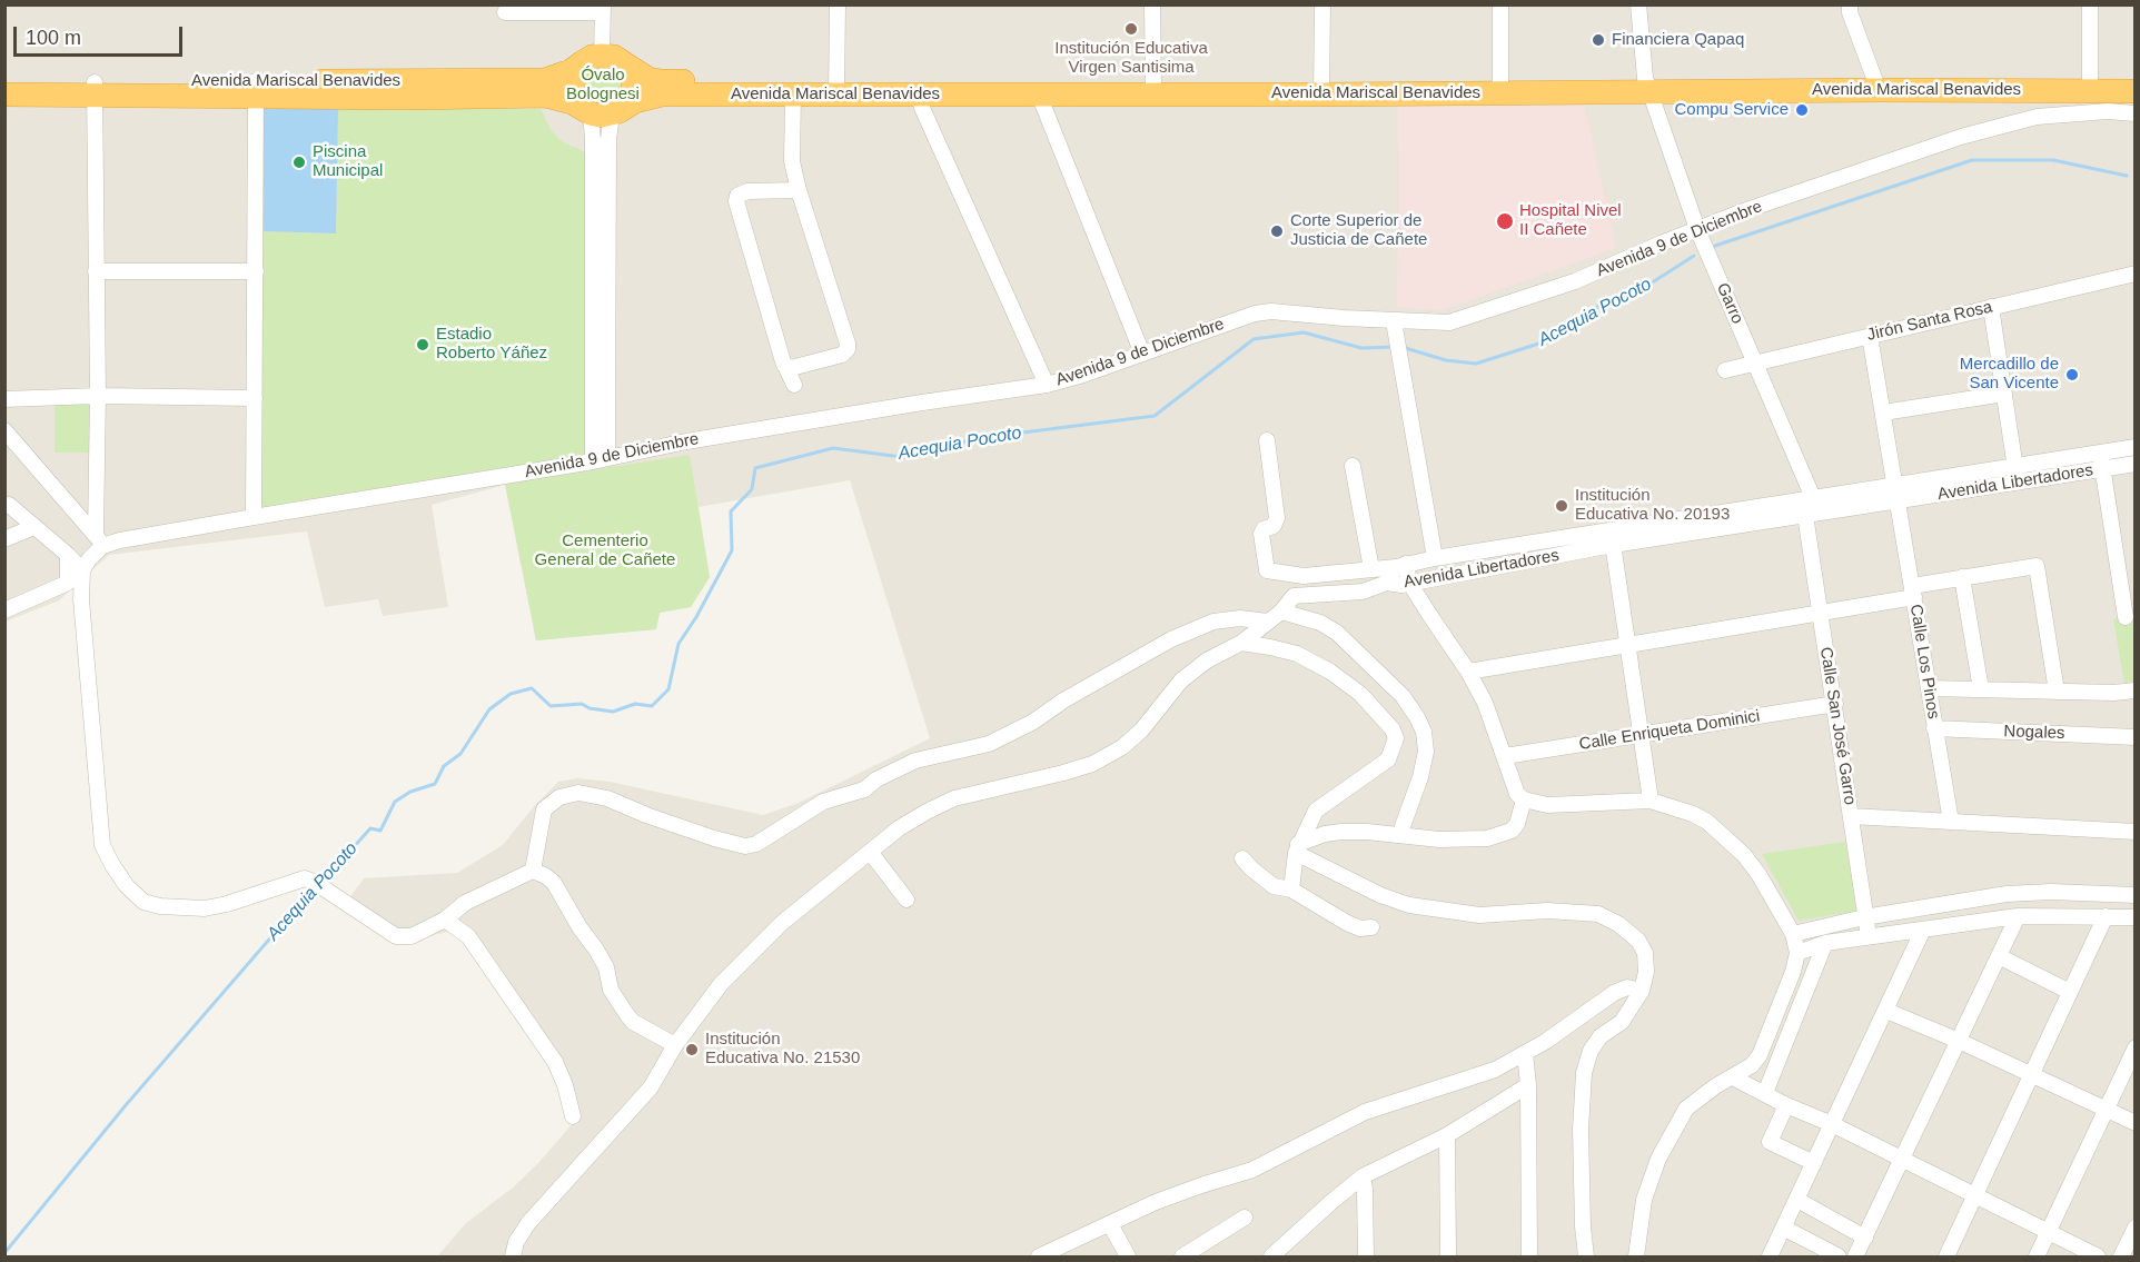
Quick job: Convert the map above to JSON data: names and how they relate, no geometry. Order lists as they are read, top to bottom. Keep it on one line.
{"streets":{"highway":["Avenida Mariscal Benavides"],"street":["Avenida 9 de Diciembre","Garro","Jirón Santa Rosa","Avenida Libertadores","Calle Los Pinos","Calle San José Garro","Calle Enriqueta Dominici","Nogales"]},"crossings":[["Avenida Mariscal Benavides","Garro"],["Avenida 9 de Diciembre","Garro"],["Garro","Jirón Santa Rosa"],["Garro","Avenida Libertadores"],["Garro","Calle San José Garro"],["Jirón Santa Rosa","Calle Los Pinos"],["Avenida Libertadores","Calle Los Pinos"],["Avenida Libertadores","Calle San José Garro"],["Calle Los Pinos","Nogales"],["Calle San José Garro","Calle Enriqueta Dominici"]],"water":["Acequia Pocoto"],"parks":["Óvalo Bolognesi","Cementerio General de Cañete"],"places":["Institución Educativa Virgen Santisima","Financiera Qapaq","Compu Service","Piscina Municipal","Hospital Nivel II Cañete","Corte Superior de Justicia de Cañete","Estadio Roberto Yáñez","Mercadillo de San Vicente","Institución Educativa No. 20193","Institución Educativa No. 21530"],"scale_bar":"100 m"}
